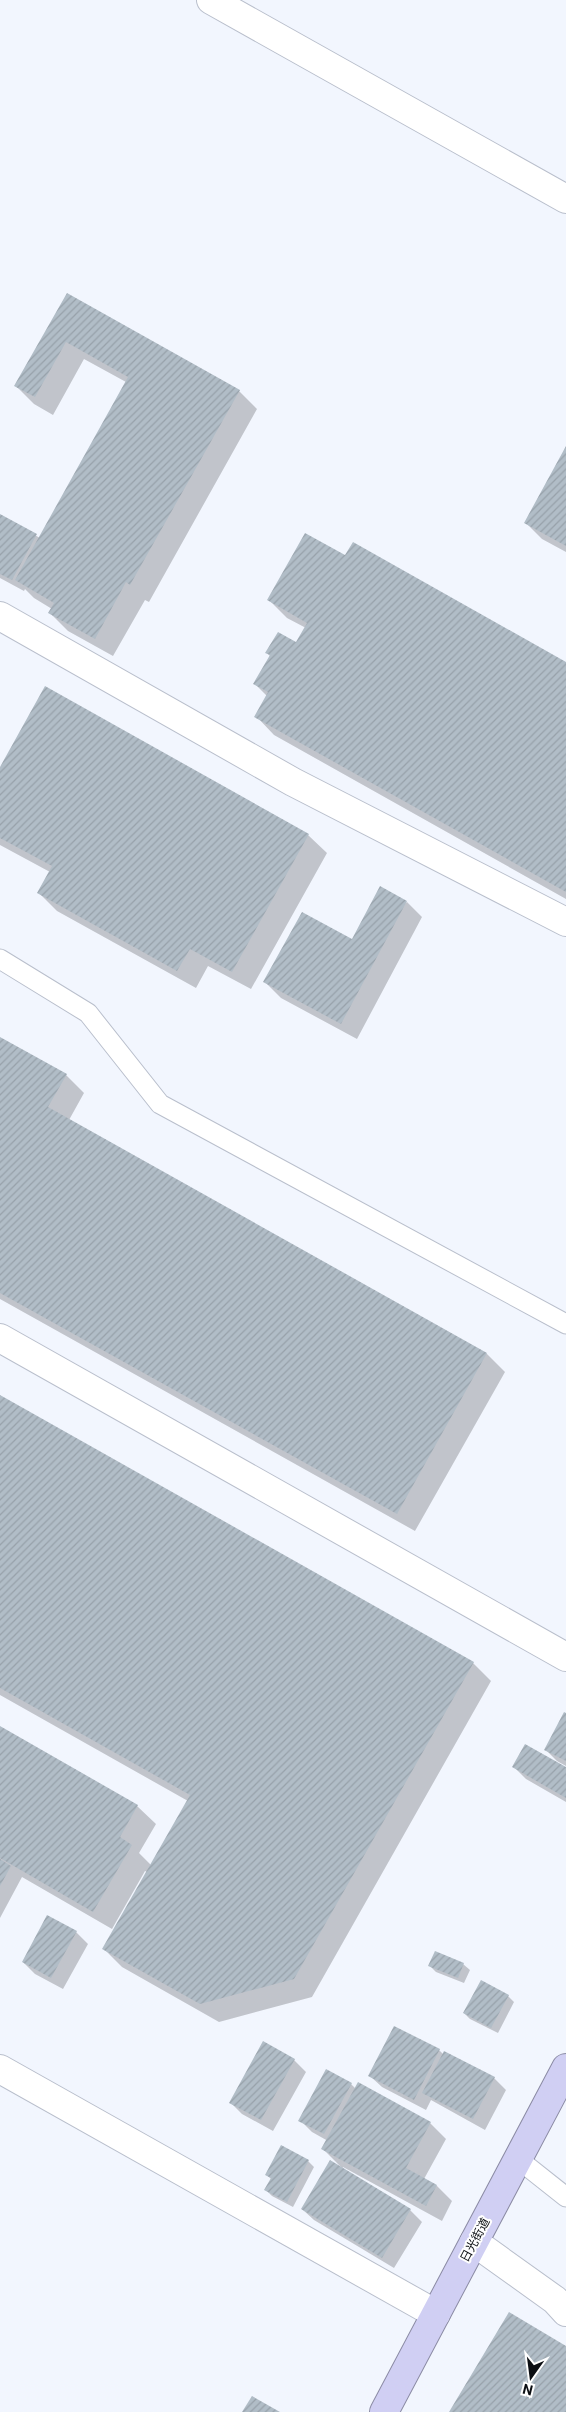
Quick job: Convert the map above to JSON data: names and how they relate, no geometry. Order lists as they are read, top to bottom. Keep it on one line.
{"streets":{"highway":["日光街道"]},"north":"bottom"}
